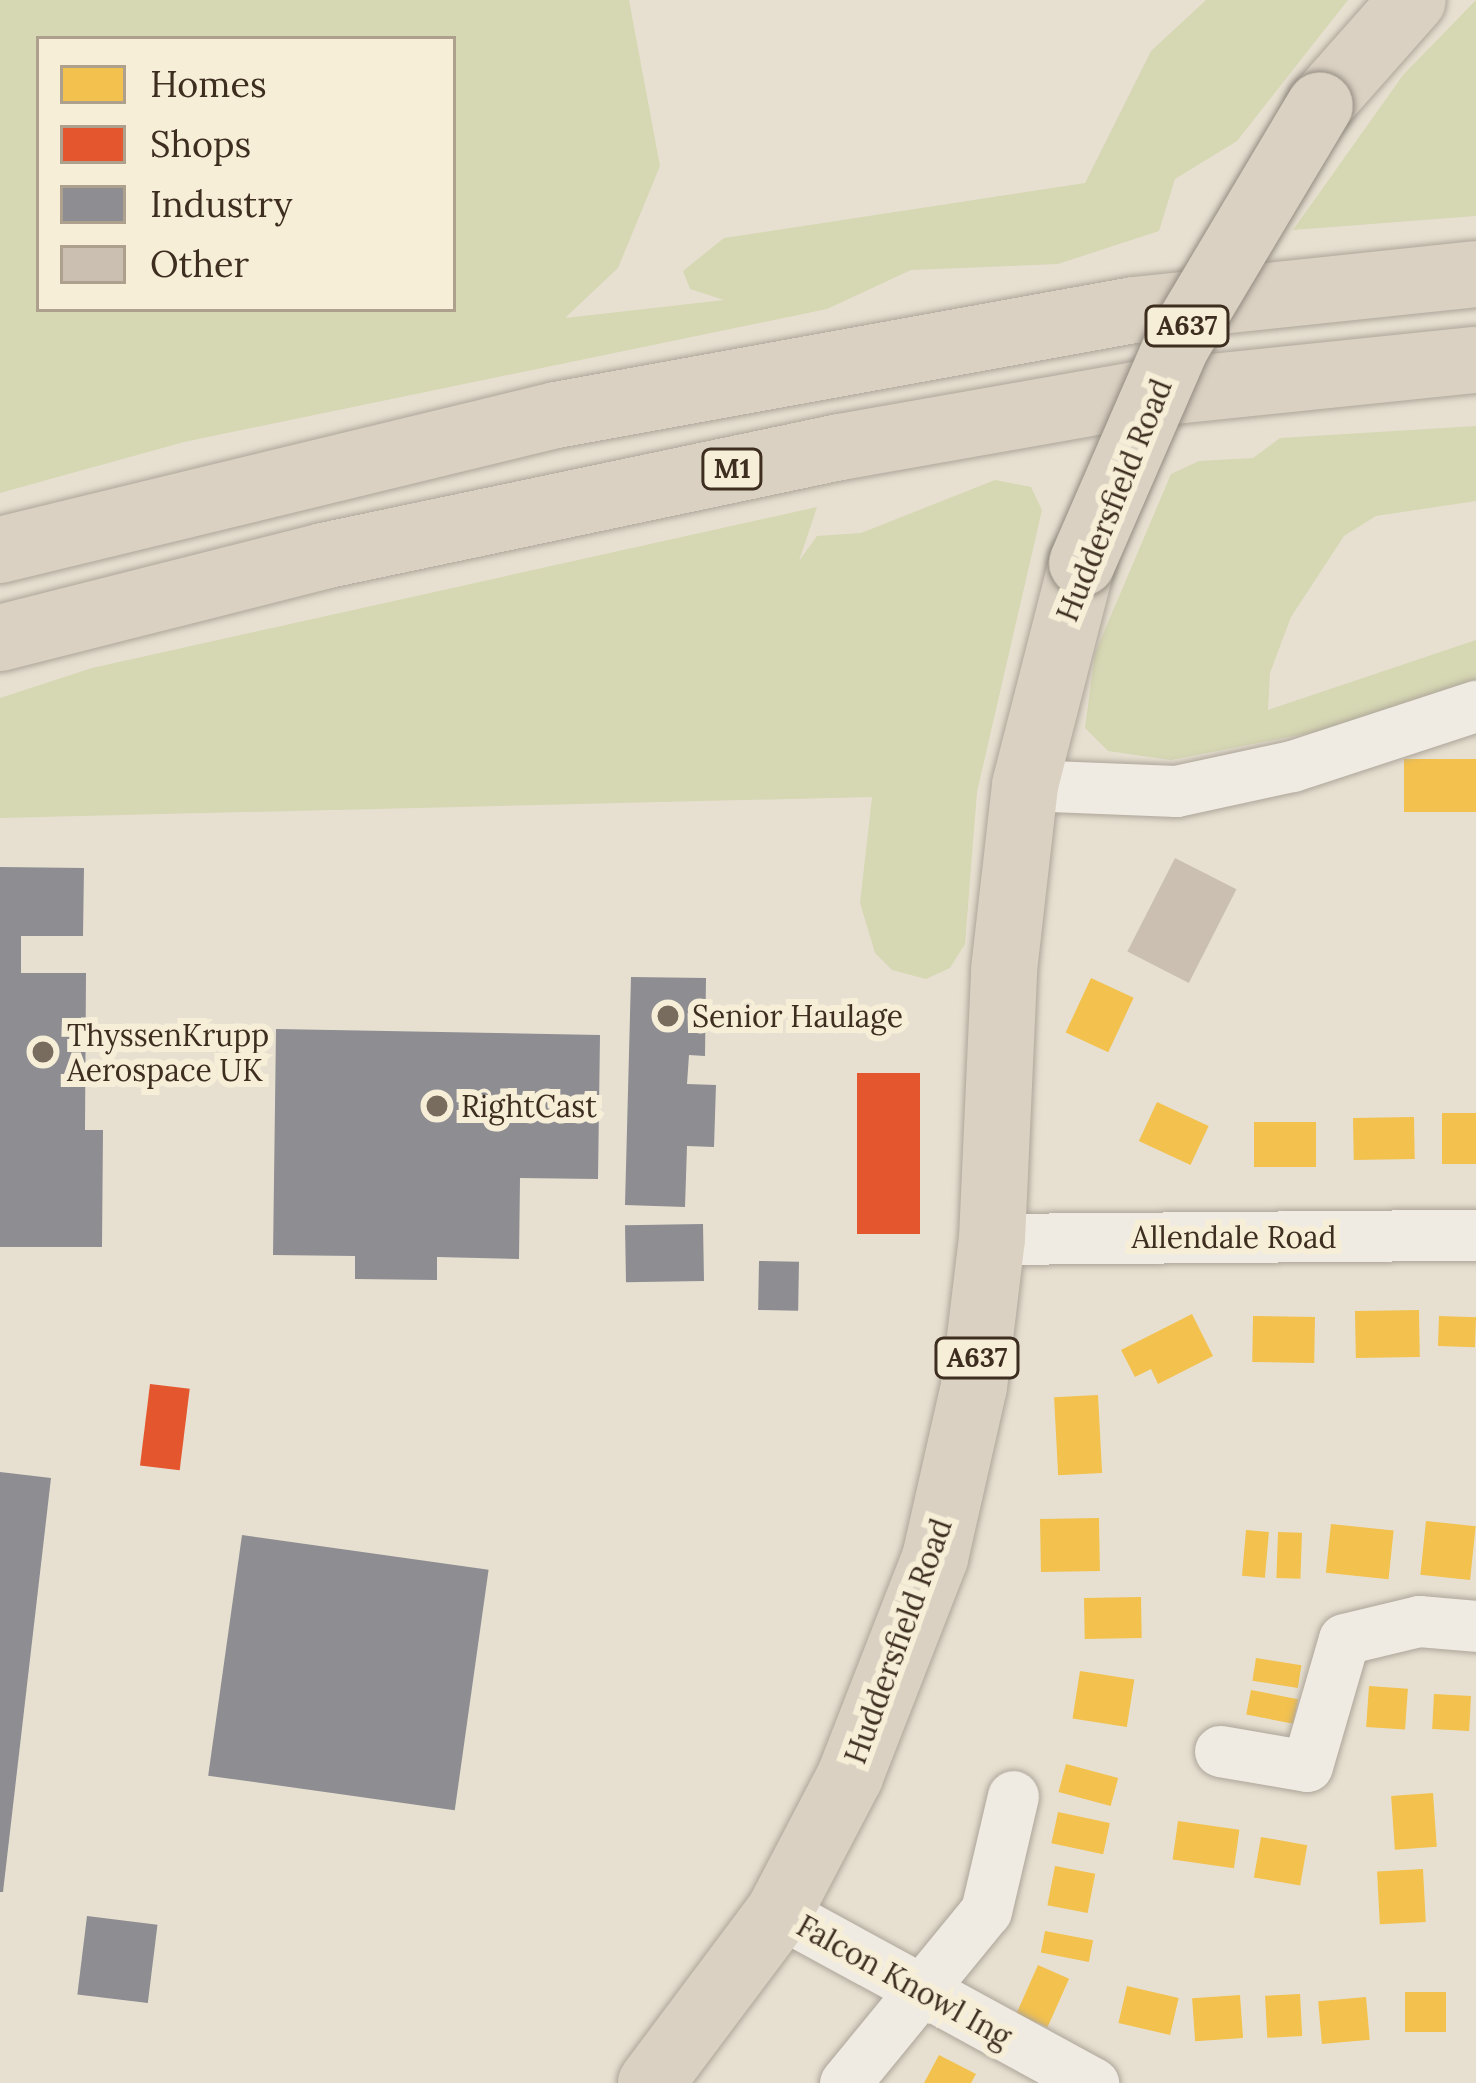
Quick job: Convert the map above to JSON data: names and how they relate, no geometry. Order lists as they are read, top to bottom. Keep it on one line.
{"streets":{"highway":["A637","M1","Huddersfield Road"],"street":["Allendale Road","Falcon Knowl Ing"]},"crossings":[["Huddersfield Road","Allendale Road"],["Huddersfield Road","Falcon Knowl Ing"]],"places":["Senior Haulage","ThyssenKrupp Aerospace UK","RightCast"],"legend":["Homes","Shops","Industry","Other"]}
